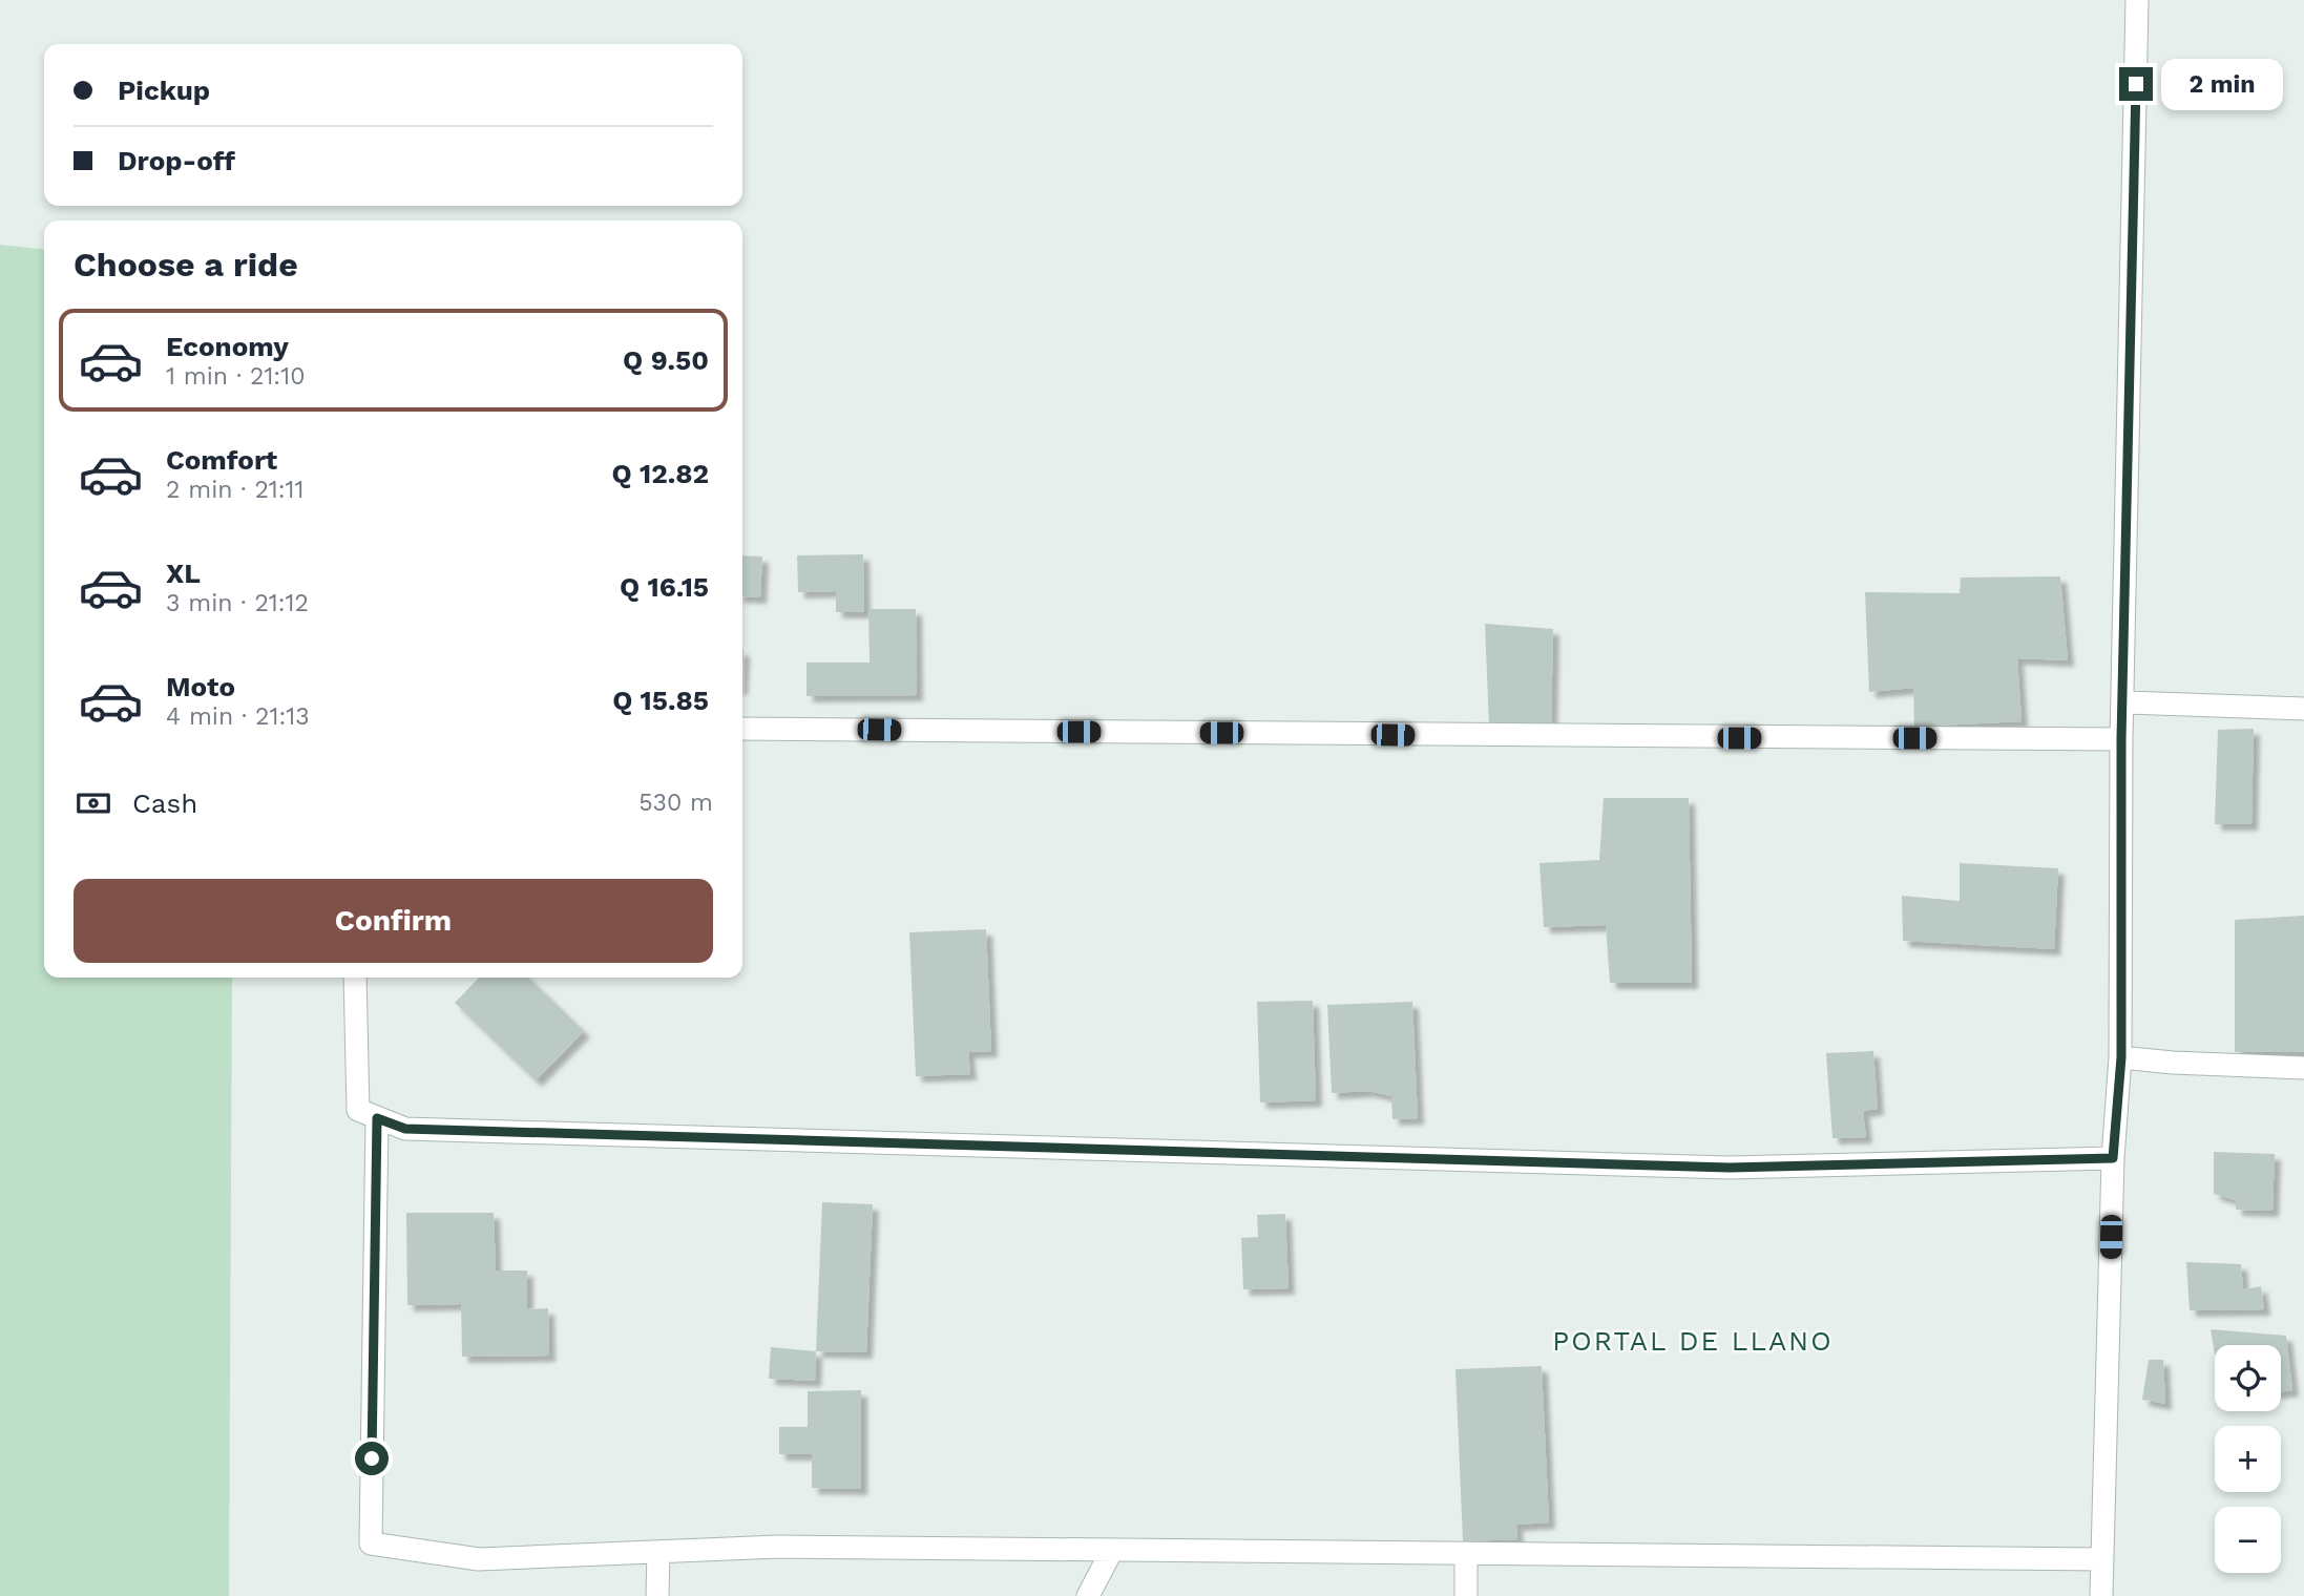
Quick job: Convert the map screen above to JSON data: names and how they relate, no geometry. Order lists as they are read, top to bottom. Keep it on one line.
{"districts":["PORTAL DE LLANO"],"page":{"banner":["Pickup","Drop-off"],"bubble":"2 min","heading":"Choose a ride","list":[{"name":"Economy","note":"1 min · 21:10","value":"Q 9.50"},{"name":"Comfort","note":"2 min · 21:11","value":"Q 12.82"},{"name":"XL","note":"3 min · 21:12","value":"Q 16.15"},{"name":"Moto","note":"4 min · 21:13","value":"Q 15.85"}],"pay":["Cash","530 m"],"buttons":"Confirm","map_buttons":["+","−"]}}
